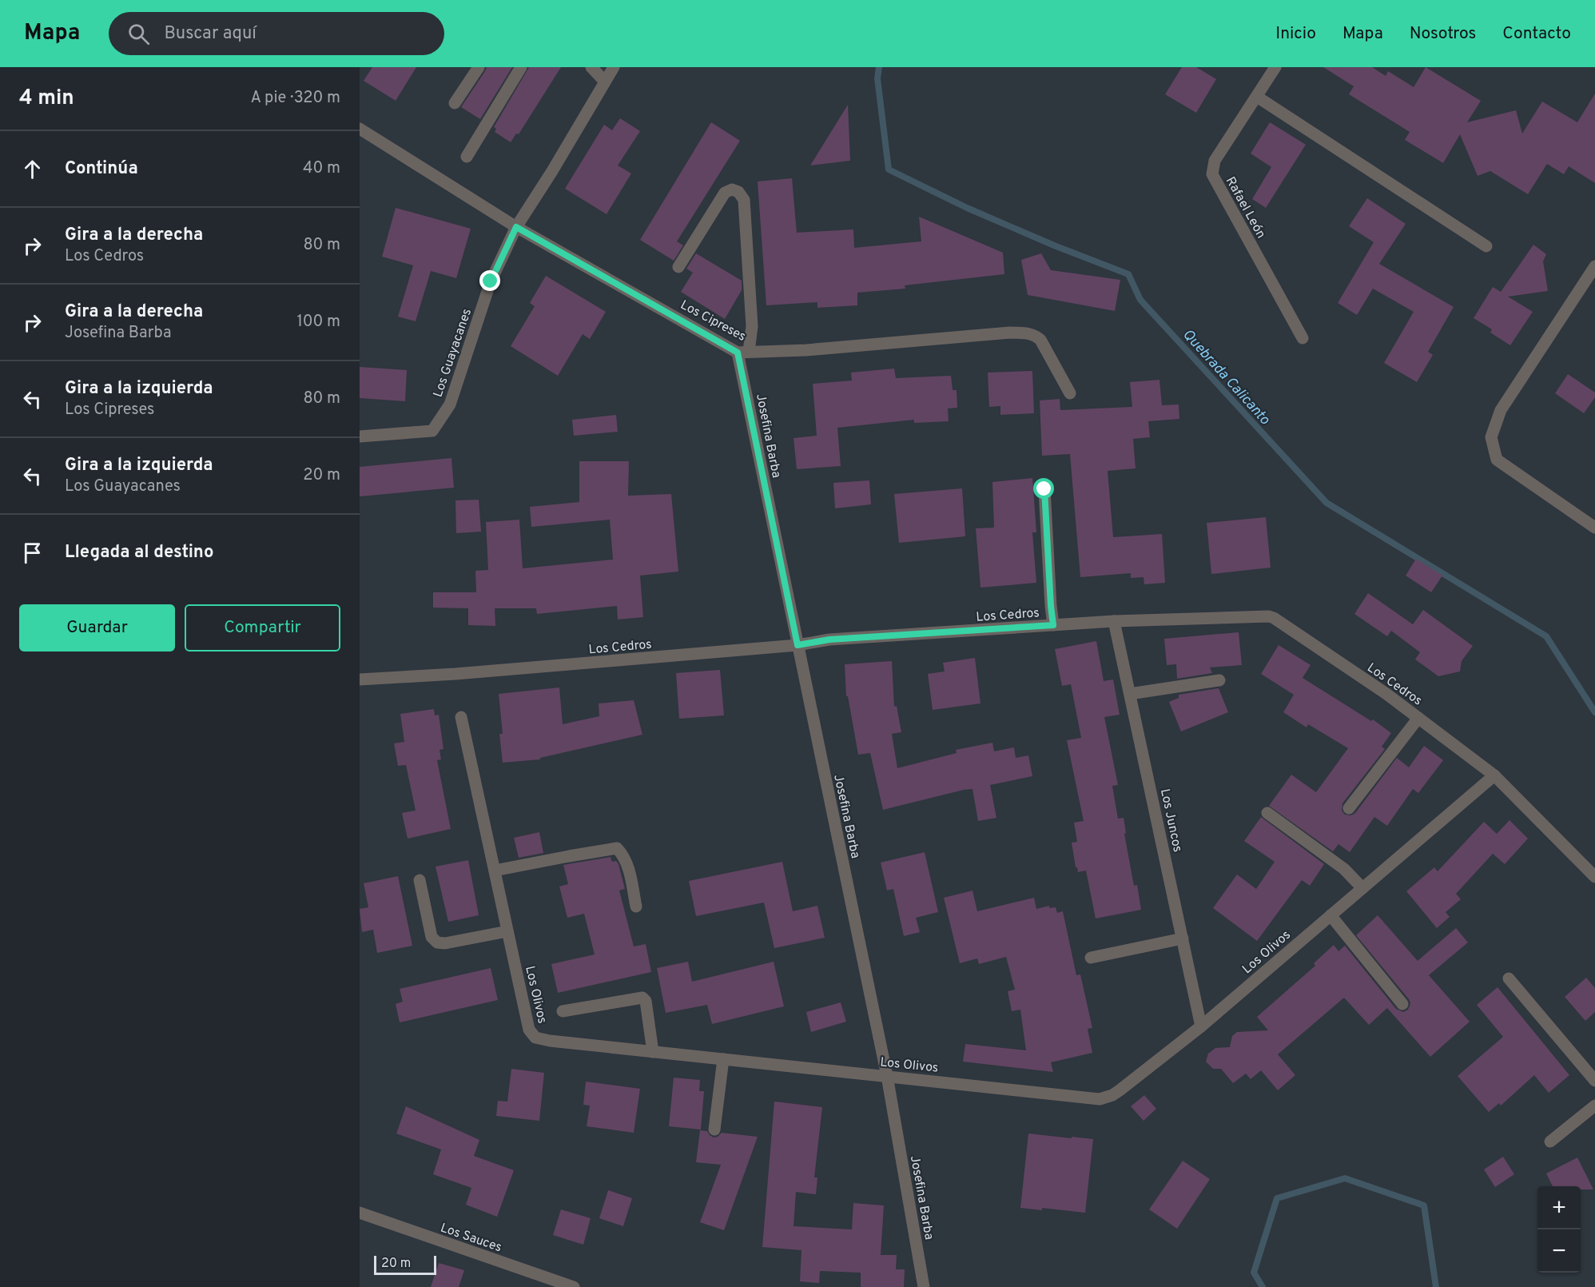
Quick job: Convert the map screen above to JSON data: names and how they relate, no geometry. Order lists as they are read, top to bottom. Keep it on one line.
{"streets":{"street":["Rafael León","Los Cipreses","Los Guayacanes","Josefina Barba","Los Cedros","Los Juncos","Los Olivos","Los Sauces"]},"crossings":[["Los Cipreses","Los Guayacanes"],["Los Cipreses","Josefina Barba"],["Josefina Barba","Los Cedros"],["Josefina Barba","Los Olivos"],["Los Cedros","Los Juncos"],["Los Cedros","Los Olivos"],["Los Juncos","Los Olivos"]],"water":["Quebrada Calicanto"],"scale_bar":"20 m","page":{"header":"Mapa","search":"Buscar aquí","nav":["Inicio","Mapa","Nosotros","Contacto"],"heading":["4 min","A pie · 320 m"],"list":[["Continúa","40 m"],["Gira a la derecha","Los Cedros","80 m"],["Gira a la derecha","Josefina Barba","100 m"],["Gira a la izquierda","Los Cipreses","80 m"],["Gira a la izquierda","Los Guayacanes","20 m"],"Llegada al destino"],"buttons":["Guardar","Compartir"],"map_buttons":["+","−"],"scale":"20 m"}}
